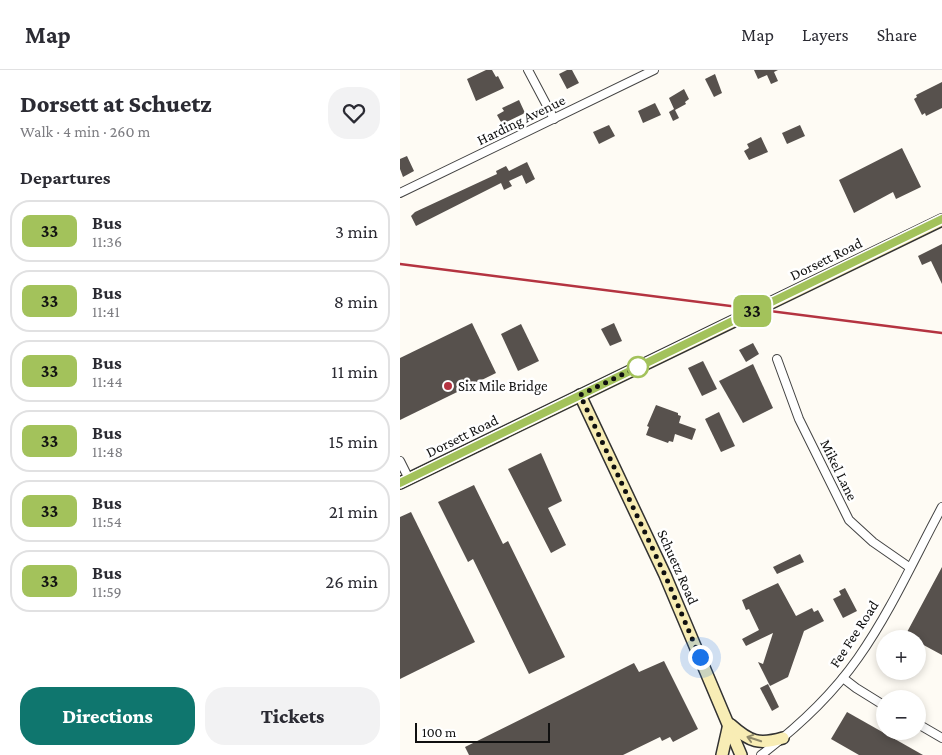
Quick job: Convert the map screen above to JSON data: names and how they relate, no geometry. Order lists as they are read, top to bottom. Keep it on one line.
{"streets":{"main road":["Dorsett Road","Schuetz Road"],"street":["Harding Avenue","Mikel Lane","Fee Fee Road"]},"crossings":[["Dorsett Road","Schuetz Road"],["Mikel Lane","Fee Fee Road"]],"places":["Six Mile Bridge"],"lines":["bus line 33"],"scale_bar":"100 m","page":{"header":"Map","nav":["Map","Layers","Share"],"heading":[["Dorsett at Schuetz","Walk · 4 min · 260 m"],"Departures"],"on_map":"33","list":[{"mark":"33","name":"Bus","note":"11:36","value":"3 min"},{"mark":"33","name":"Bus","note":"11:41","value":"8 min"},{"mark":"33","name":"Bus","note":"11:44","value":"11 min"},{"mark":"33","name":"Bus","note":"11:48","value":"15 min"},{"mark":"33","name":"Bus","note":"11:54","value":"21 min"},{"mark":"33","name":"Bus","note":"11:59","value":"26 min"}],"map_buttons":["+","−"],"buttons":["Directions","Tickets"],"scale":"100 m"}}
